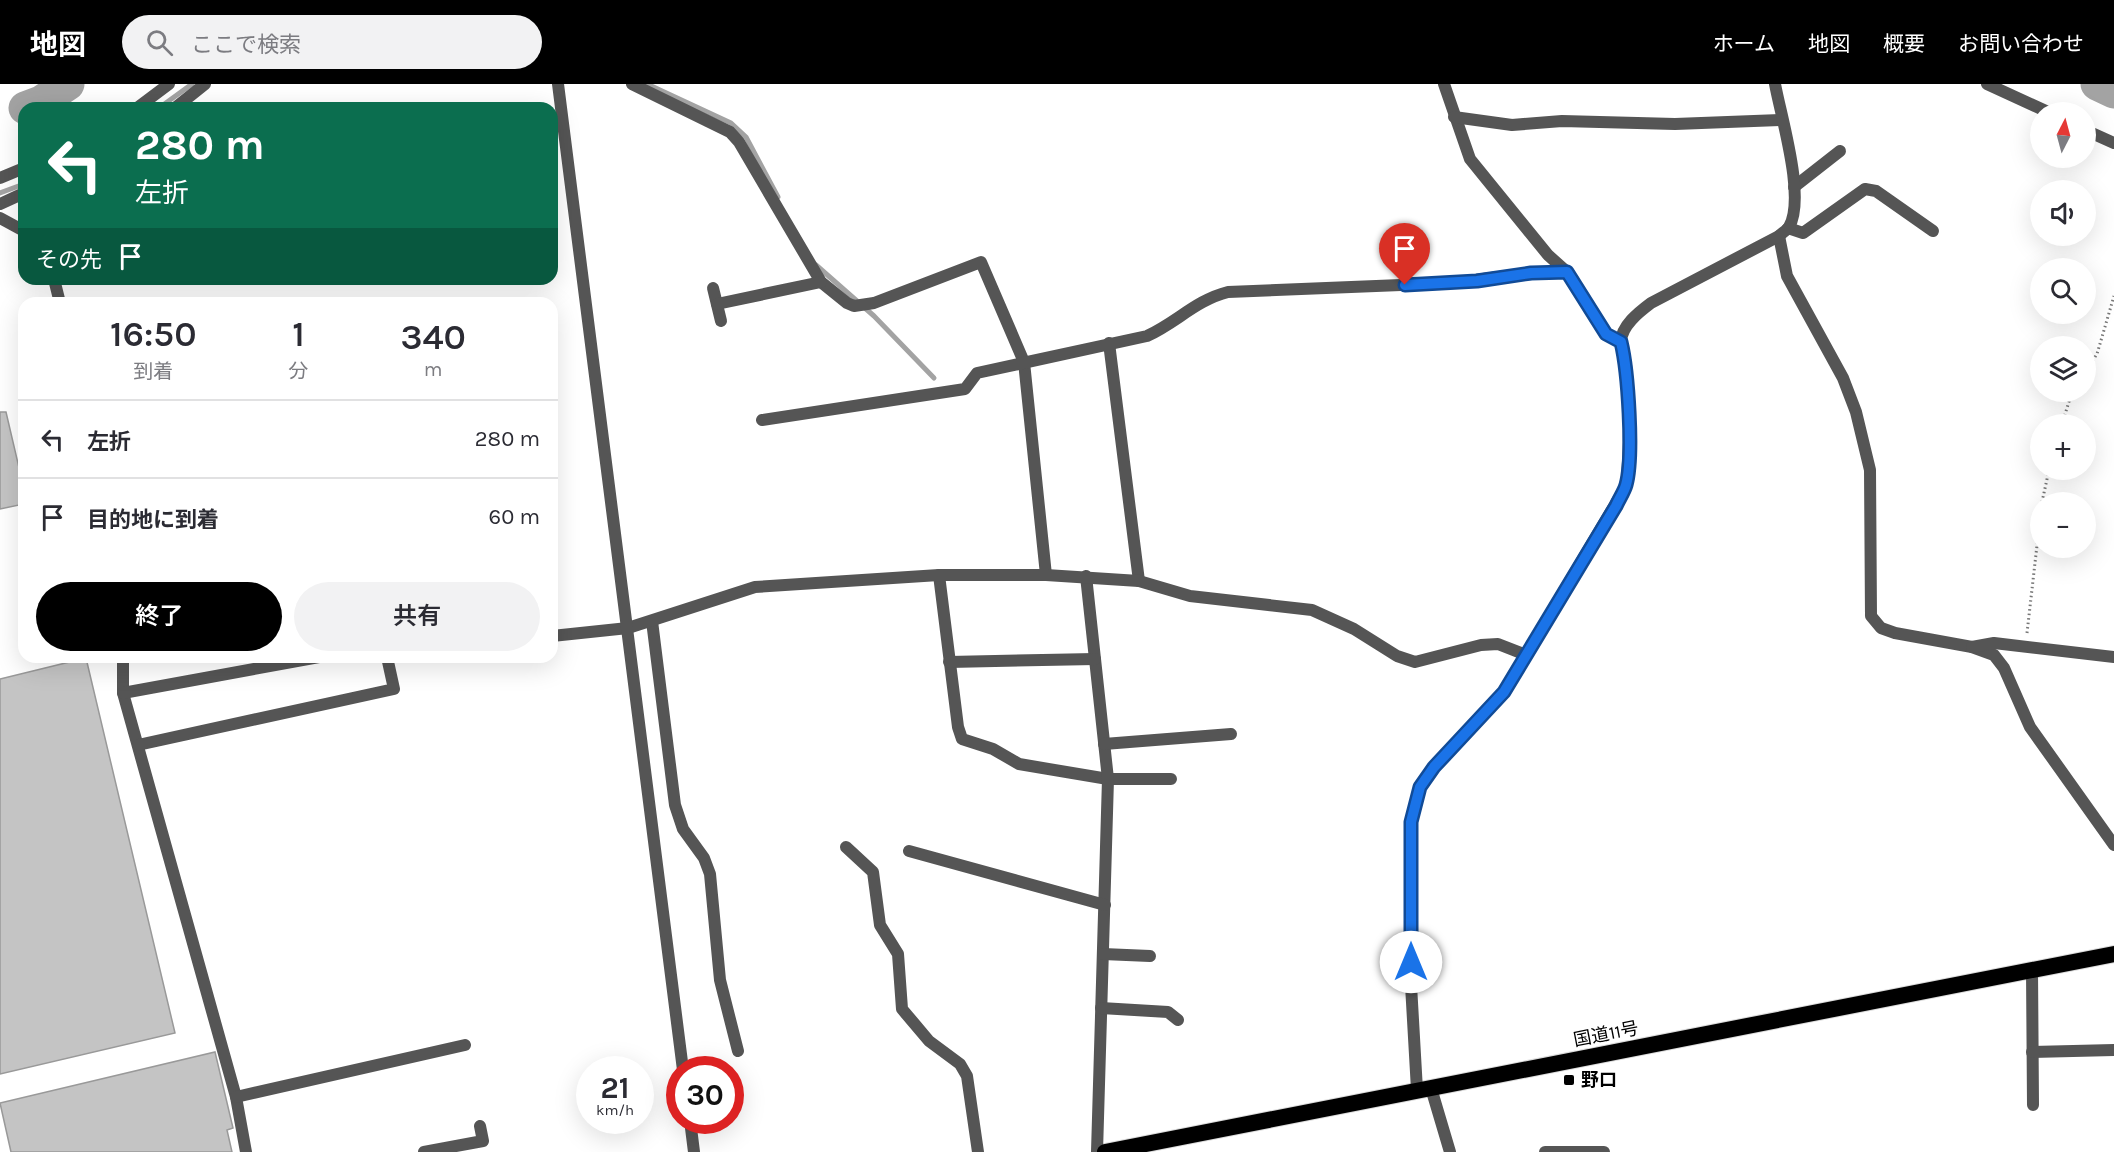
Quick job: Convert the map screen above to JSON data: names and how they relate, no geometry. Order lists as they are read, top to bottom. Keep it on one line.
{"streets":{"highway":["国道11号"]},"places":{"transit":["野口"]},"north":"top","page":{"header":"地図","search":"ここで検索","nav":["ホーム","地図","概要","お問い合わせ"],"map_buttons":["+","−"],"turn":["280 m","左折"],"then":"その先","eta":["16:50","到着","1","分","340","m"],"list":[{"name":"左折","value":"280 m"},{"name":"目的地に到着","value":"60 m"}],"buttons":["終了","共有"],"speed":"21 km/h","limit":"30"}}
